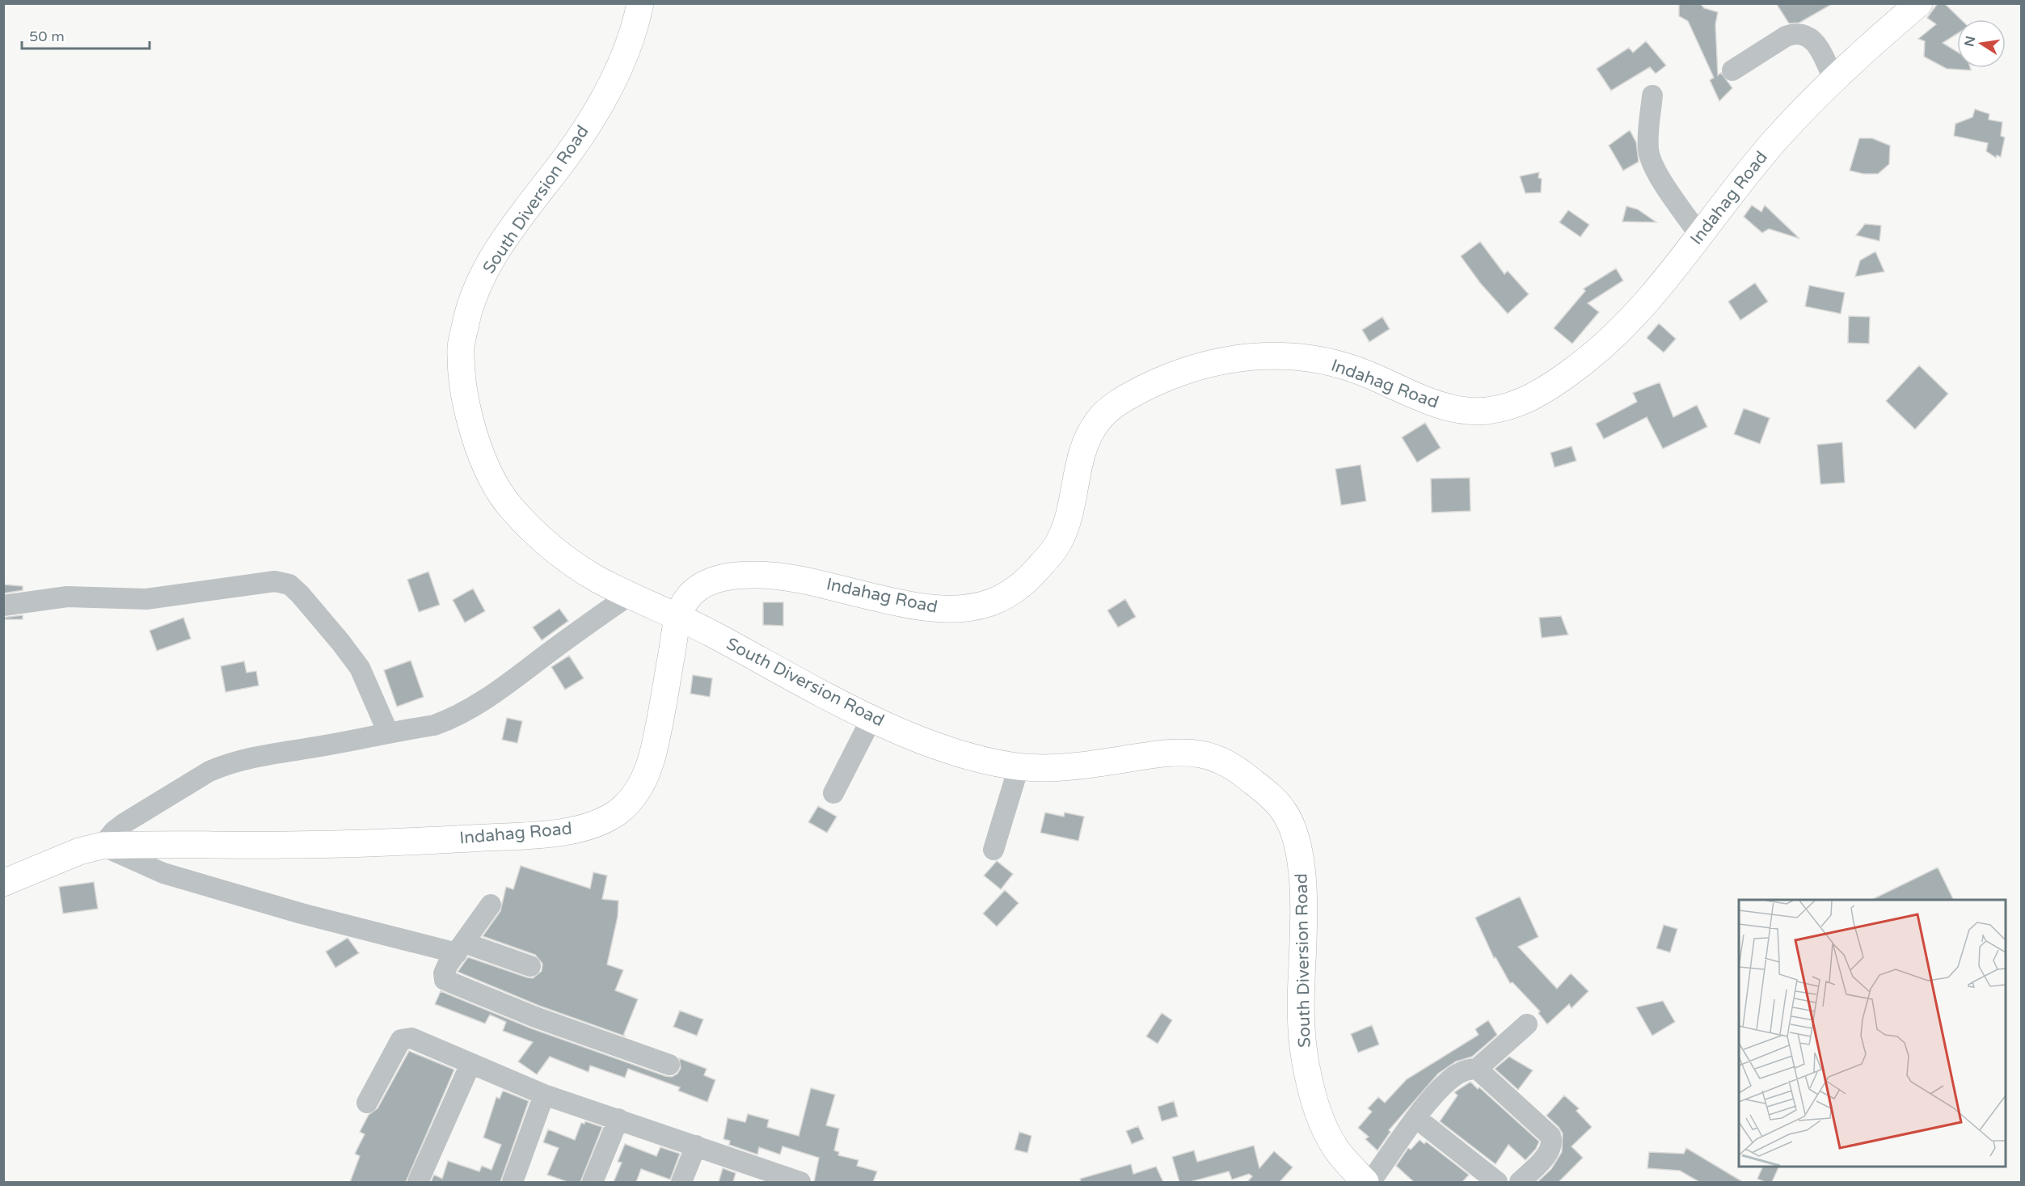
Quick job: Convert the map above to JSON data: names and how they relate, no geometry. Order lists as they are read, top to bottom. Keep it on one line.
{"streets":{"main road":["Indahag Road","South Diversion Road"]},"crossings":[["Indahag Road","South Diversion Road"]],"scale_bar":"50 m","north":"left"}
